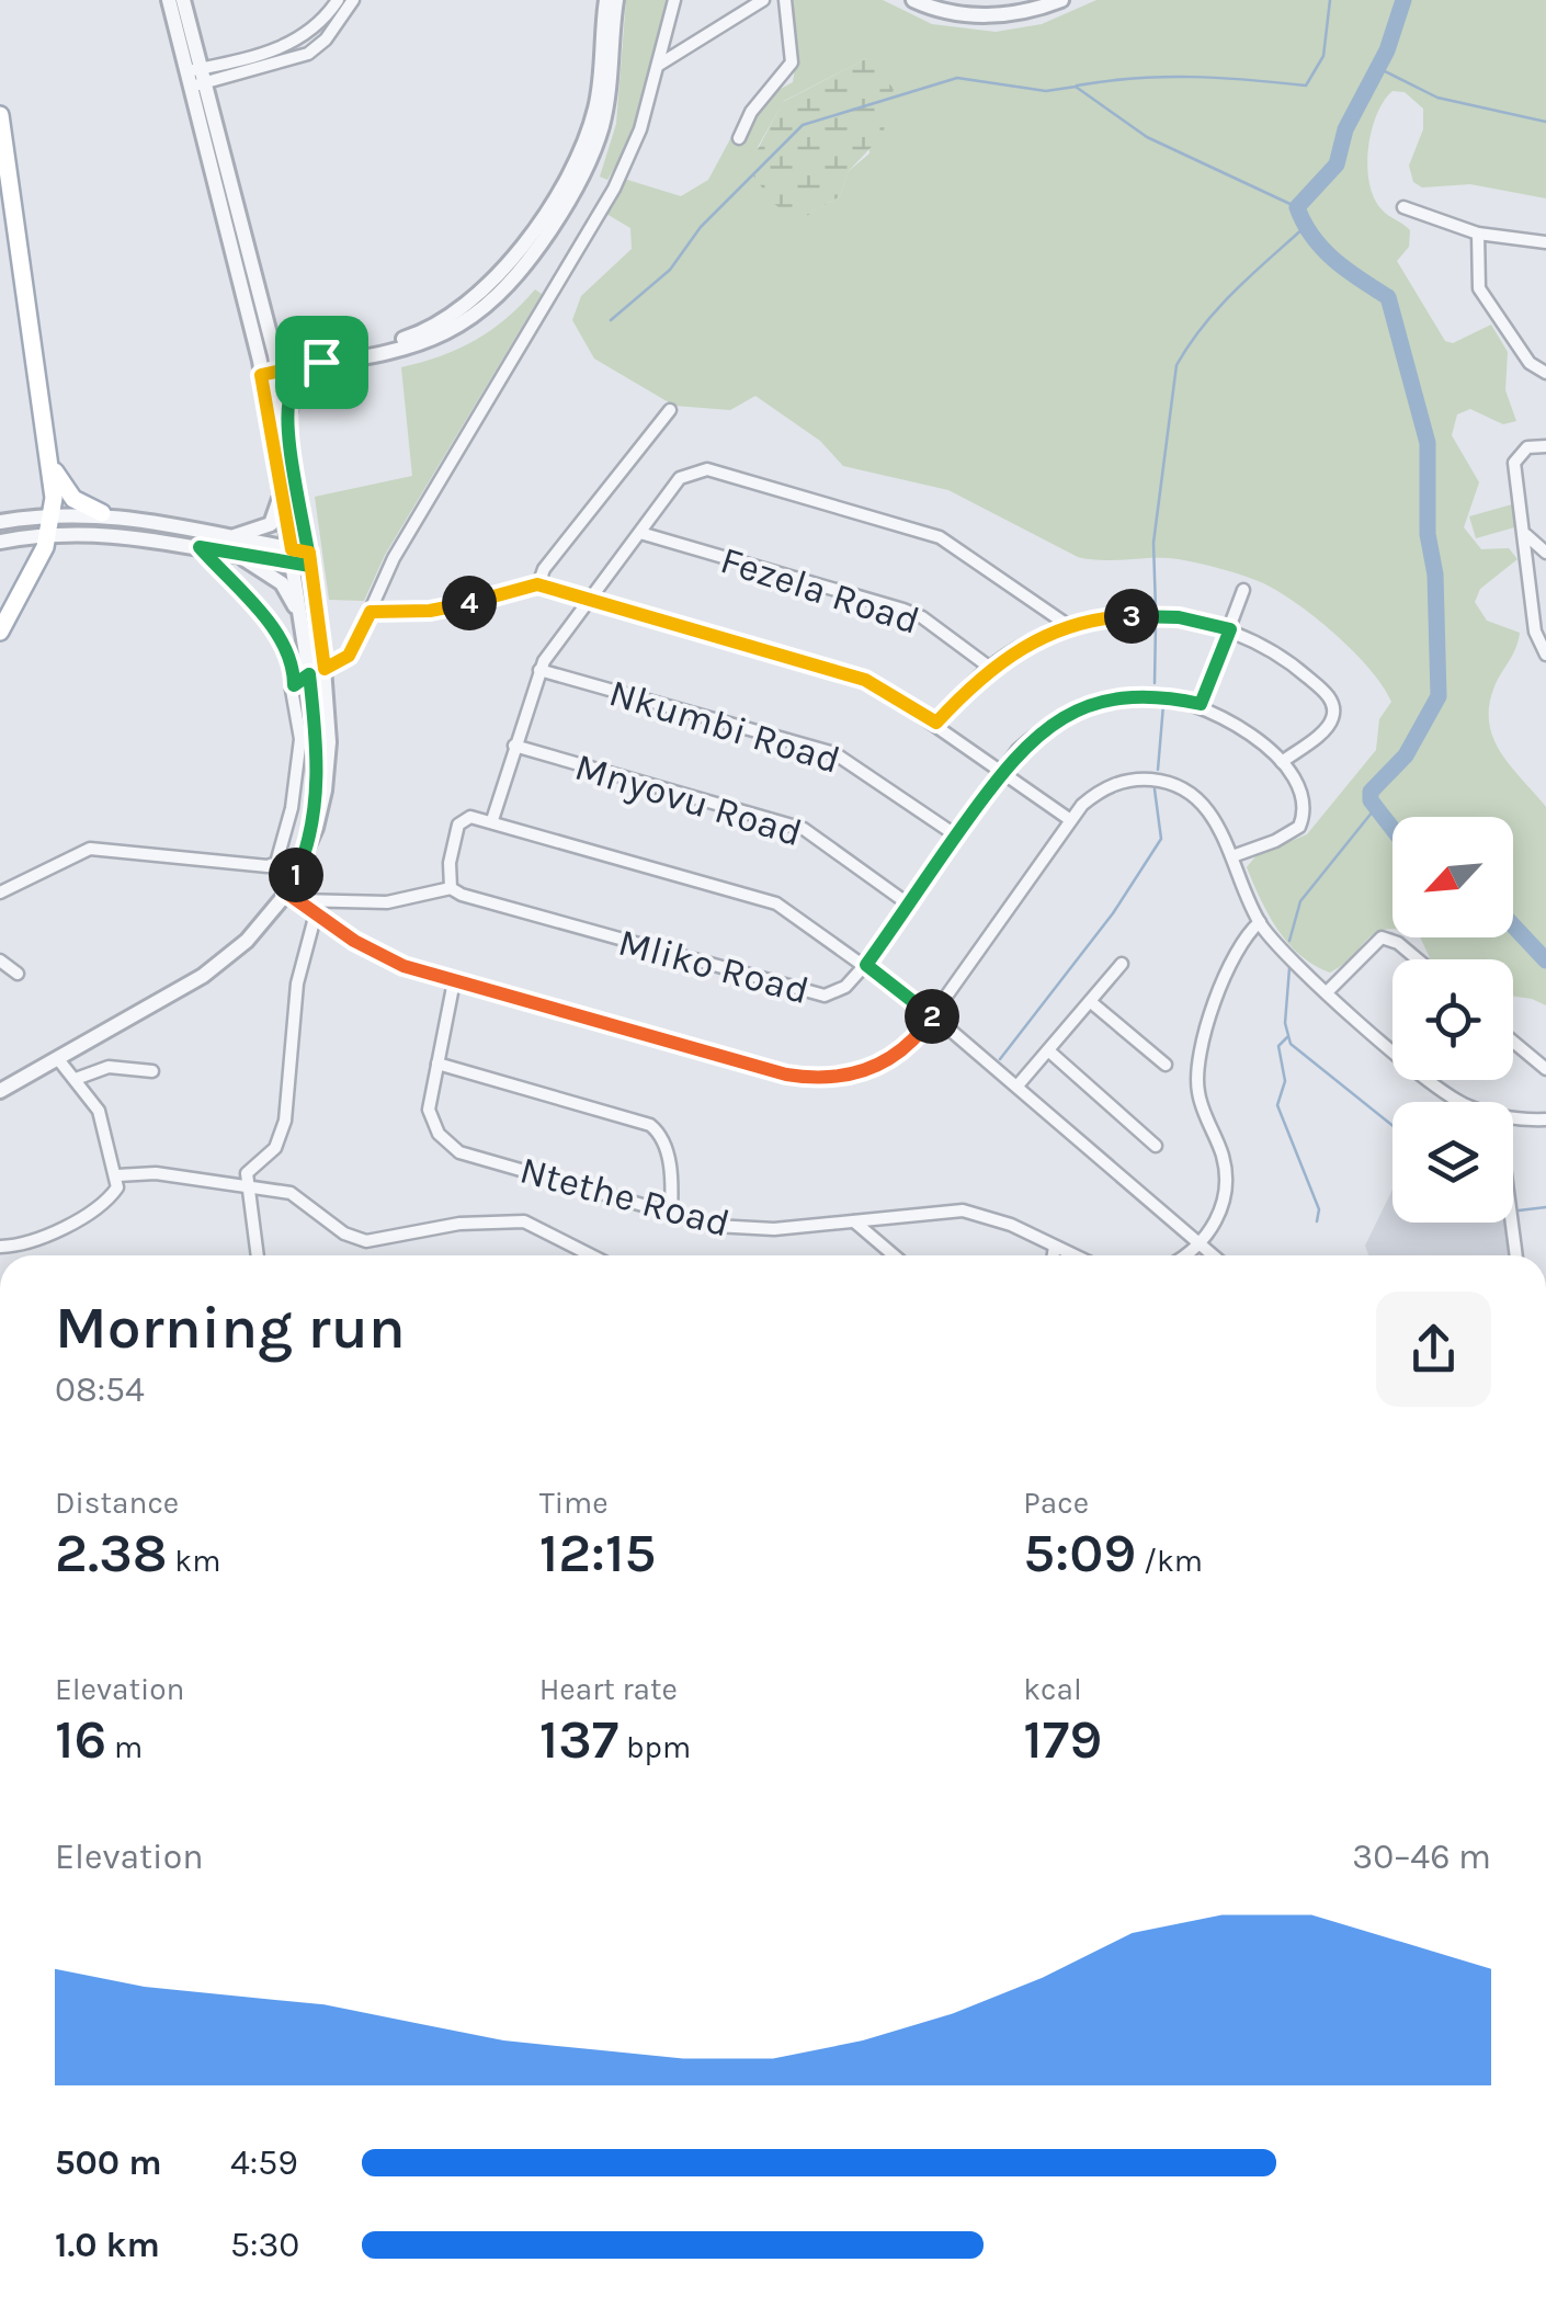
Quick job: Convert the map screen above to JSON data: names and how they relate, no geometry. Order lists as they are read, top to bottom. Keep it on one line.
{"streets":{"street":["Fezela Road","Nkumbi Road","Mnyovu Road","Mliko Road","Ntethe Road"]},"crossings":[["Nkumbi Road","Mliko Road"],["Mnyovu Road","Mliko Road"]],"north":"bottom left","page":{"pins":["4","3","1","2"],"heading":["Morning run","08:54"],"stats":[["Distance","2.38 km"],["Time","12:15"],["Pace","5:09 /km"],["Elevation","16 m"],["Heart rate","137 bpm"],["kcal","179"]],"chart":["Elevation","30–46 m"],"list":[{"name":"500 m","note":"4:59"},{"name":"1.0 km","note":"5:30"}]}}
